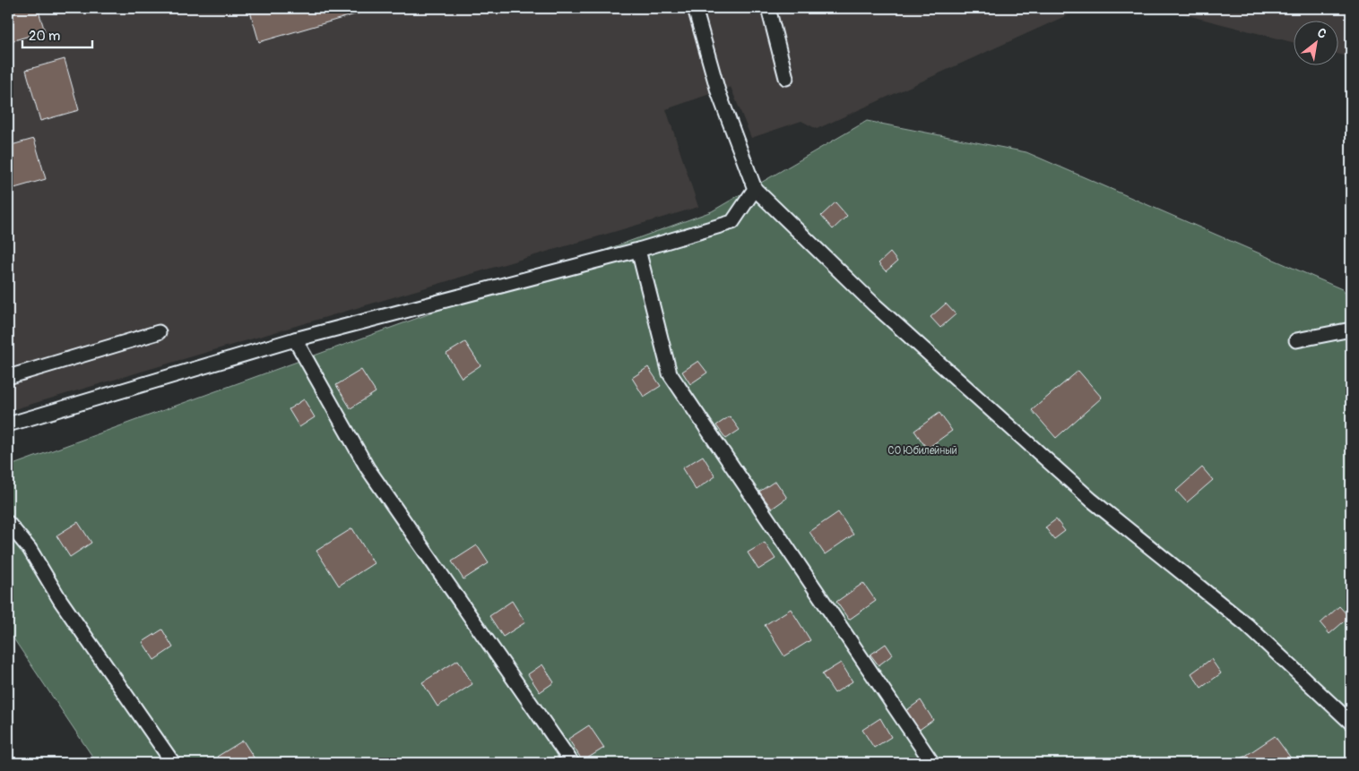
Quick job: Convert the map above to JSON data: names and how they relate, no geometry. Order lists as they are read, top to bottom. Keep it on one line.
{"parks":["СО Юбилейный"],"scale_bar":"20 m","north":"top right"}
